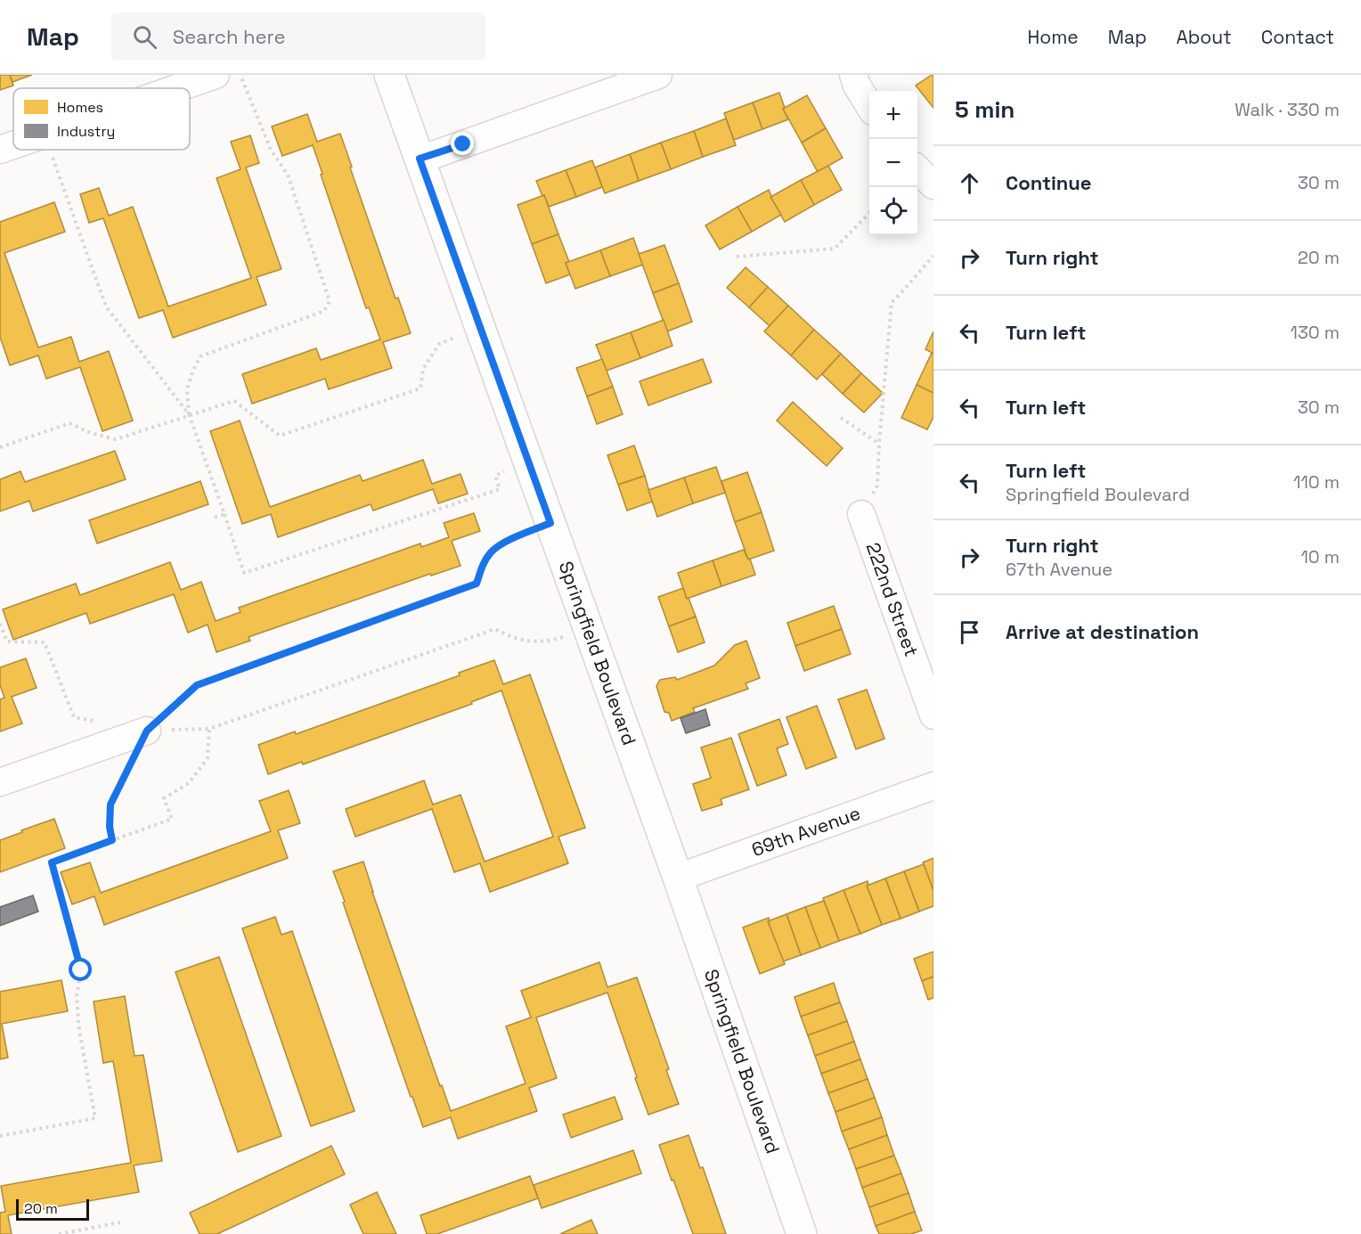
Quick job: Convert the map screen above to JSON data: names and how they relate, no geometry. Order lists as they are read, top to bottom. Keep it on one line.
{"streets":{"main road":["Springfield Boulevard"],"street":["222nd Street","69th Avenue"]},"crossings":[["Springfield Boulevard","69th Avenue"]],"legend":["Homes","Industry"],"scale_bar":"20 m","page":{"header":"Map","search":"Search here","nav":["Home","Map","About","Contact"],"heading":["5 min","Walk · 330 m"],"map_buttons":["+","−"],"list":[["Continue","30 m"],["Turn right","20 m"],["Turn left","130 m"],["Turn left","30 m"],["Turn left","Springfield Boulevard","110 m"],["Turn right","67th Avenue","10 m"],"Arrive at destination"],"scale":"20 m"}}
